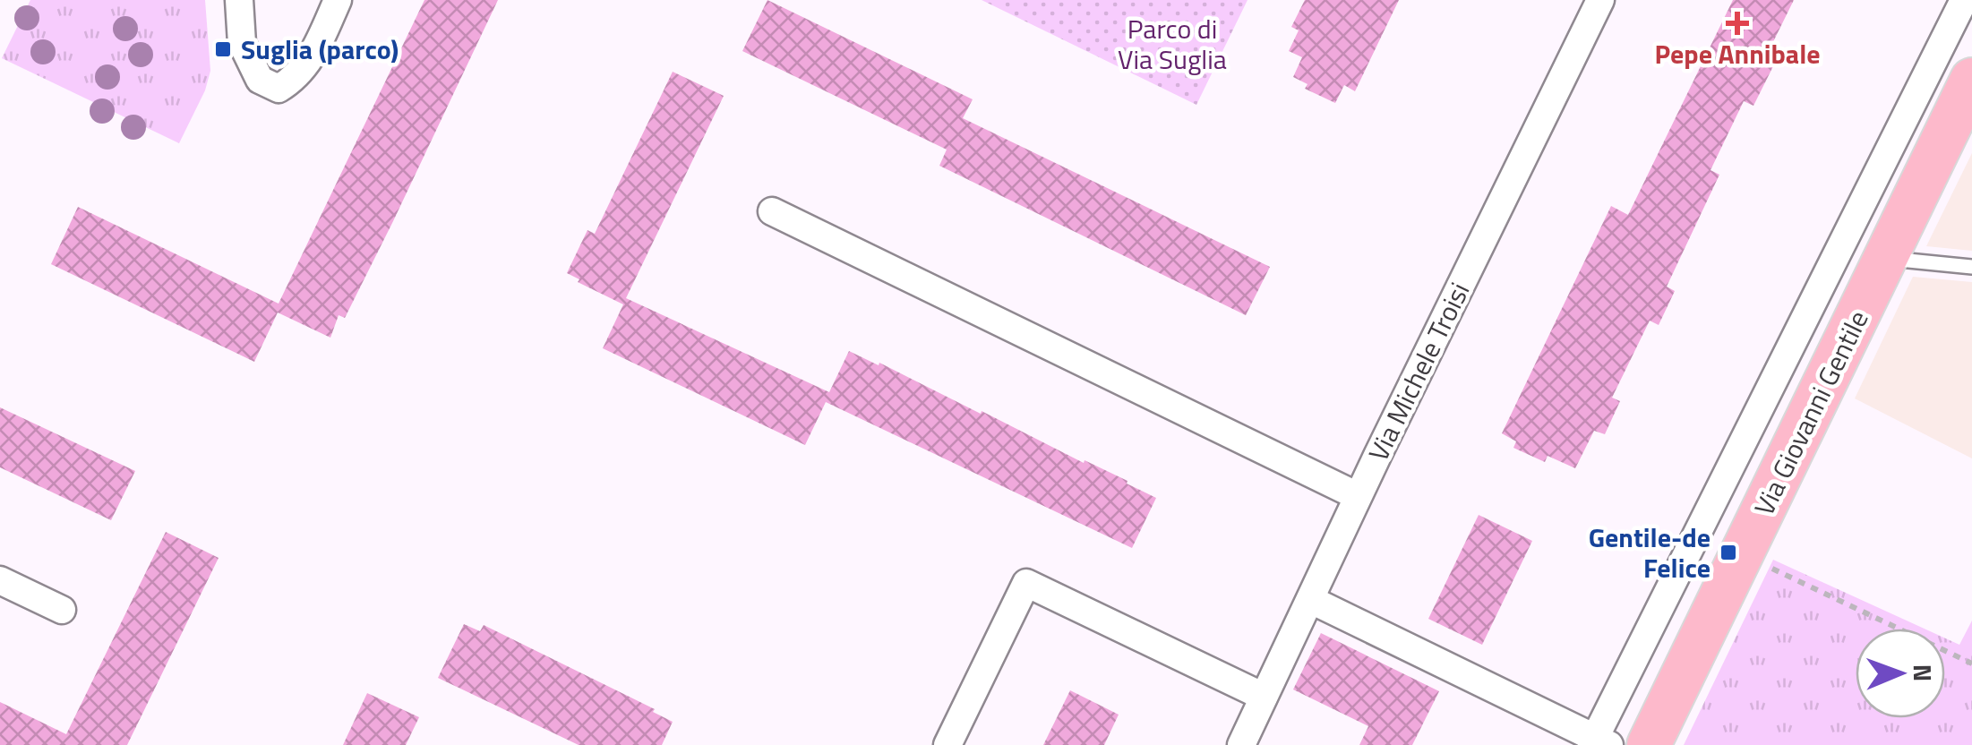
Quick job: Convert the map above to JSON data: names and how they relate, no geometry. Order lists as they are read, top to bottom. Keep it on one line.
{"streets":{"main road":["Via Giovanni Gentile"],"street":["Via Michele Troisi"]},"parks":["Parco di Via Suglia"],"places":{"health":["Pepe Annibale"],"transit":["Suglia (parco)","Gentile-de Felice"]},"north":"right"}
